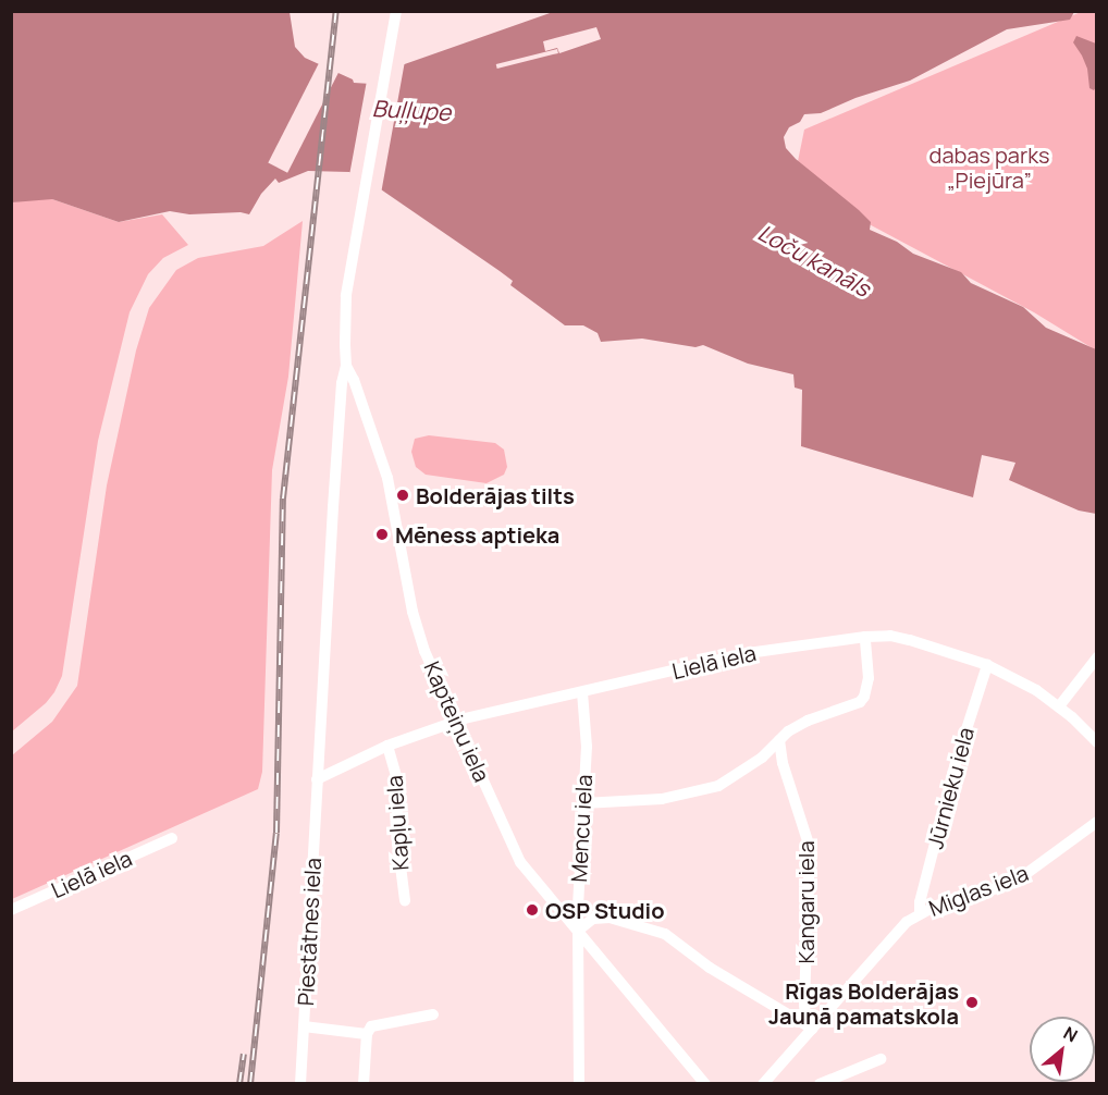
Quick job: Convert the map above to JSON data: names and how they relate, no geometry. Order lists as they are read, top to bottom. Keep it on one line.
{"streets":{"street":["Lielā iela","Kapteiņu iela","Jūrnieku iela","Kapļu iela","Mencu iela","Miglas iela","Kangaru iela","Piestātnes iela"]},"crossings":[["Lielā iela","Kapteiņu iela"],["Lielā iela","Jūrnieku iela"],["Lielā iela","Kapļu iela"],["Lielā iela","Mencu iela"],["Lielā iela","Piestātnes iela"],["Kapteiņu iela","Mencu iela"],["Kapteiņu iela","Piestātnes iela"],["Jūrnieku iela","Miglas iela"],["Miglas iela","Kangaru iela"]],"water":["Buļļupe","Loču kanāls"],"parks":["dabas parks „Piejūra”"],"places":["Bolderājas tilts","Mēness aptieka","OSP Studio","Rīgas Bolderājas Jaunā pamatskola"],"north":"top right"}
